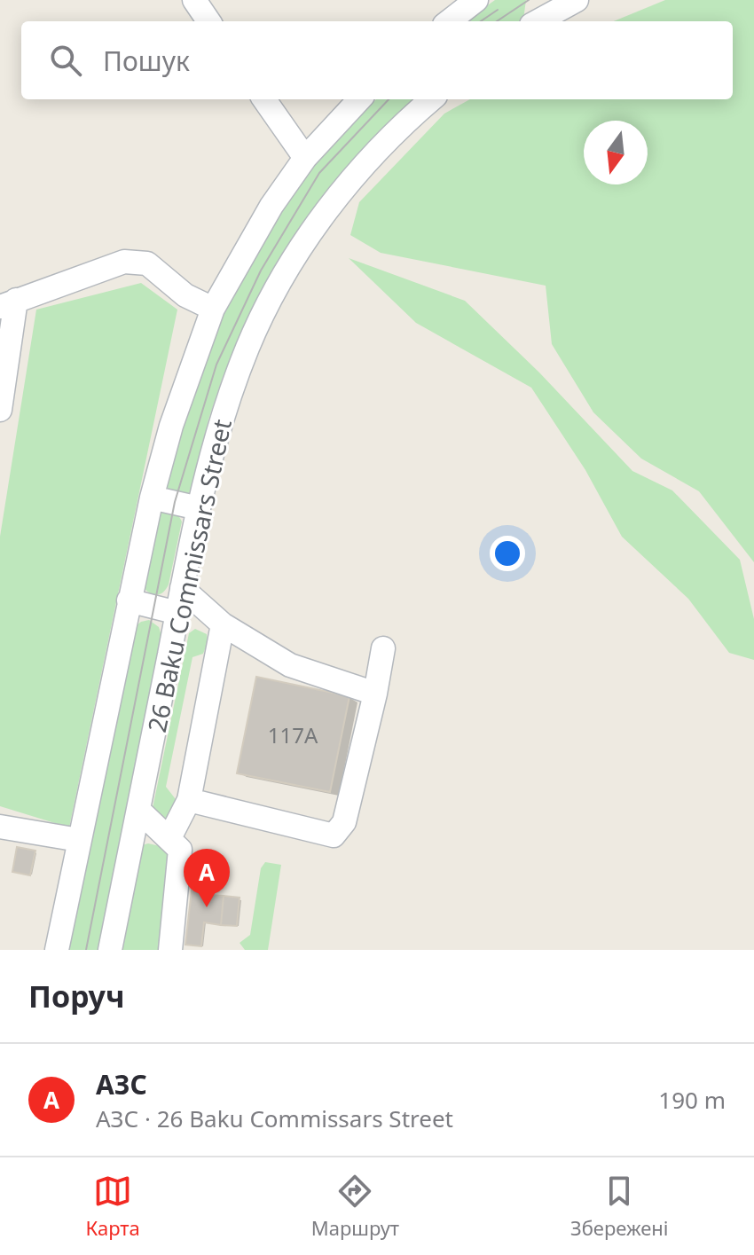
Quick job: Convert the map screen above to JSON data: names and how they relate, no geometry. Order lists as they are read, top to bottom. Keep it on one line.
{"streets":{"street":["26 Baku Commissars Street"]},"house_numbers":["117А"],"north":"bottom","page":{"search":"Пошук","pins":"A","heading":"Поруч","list":[{"mark":"A","name":"АЗС","note":"АЗС · 26 Baku Commissars Street","value":"190 m"}],"nav":["Карта","Маршрут","Збережені"]}}
